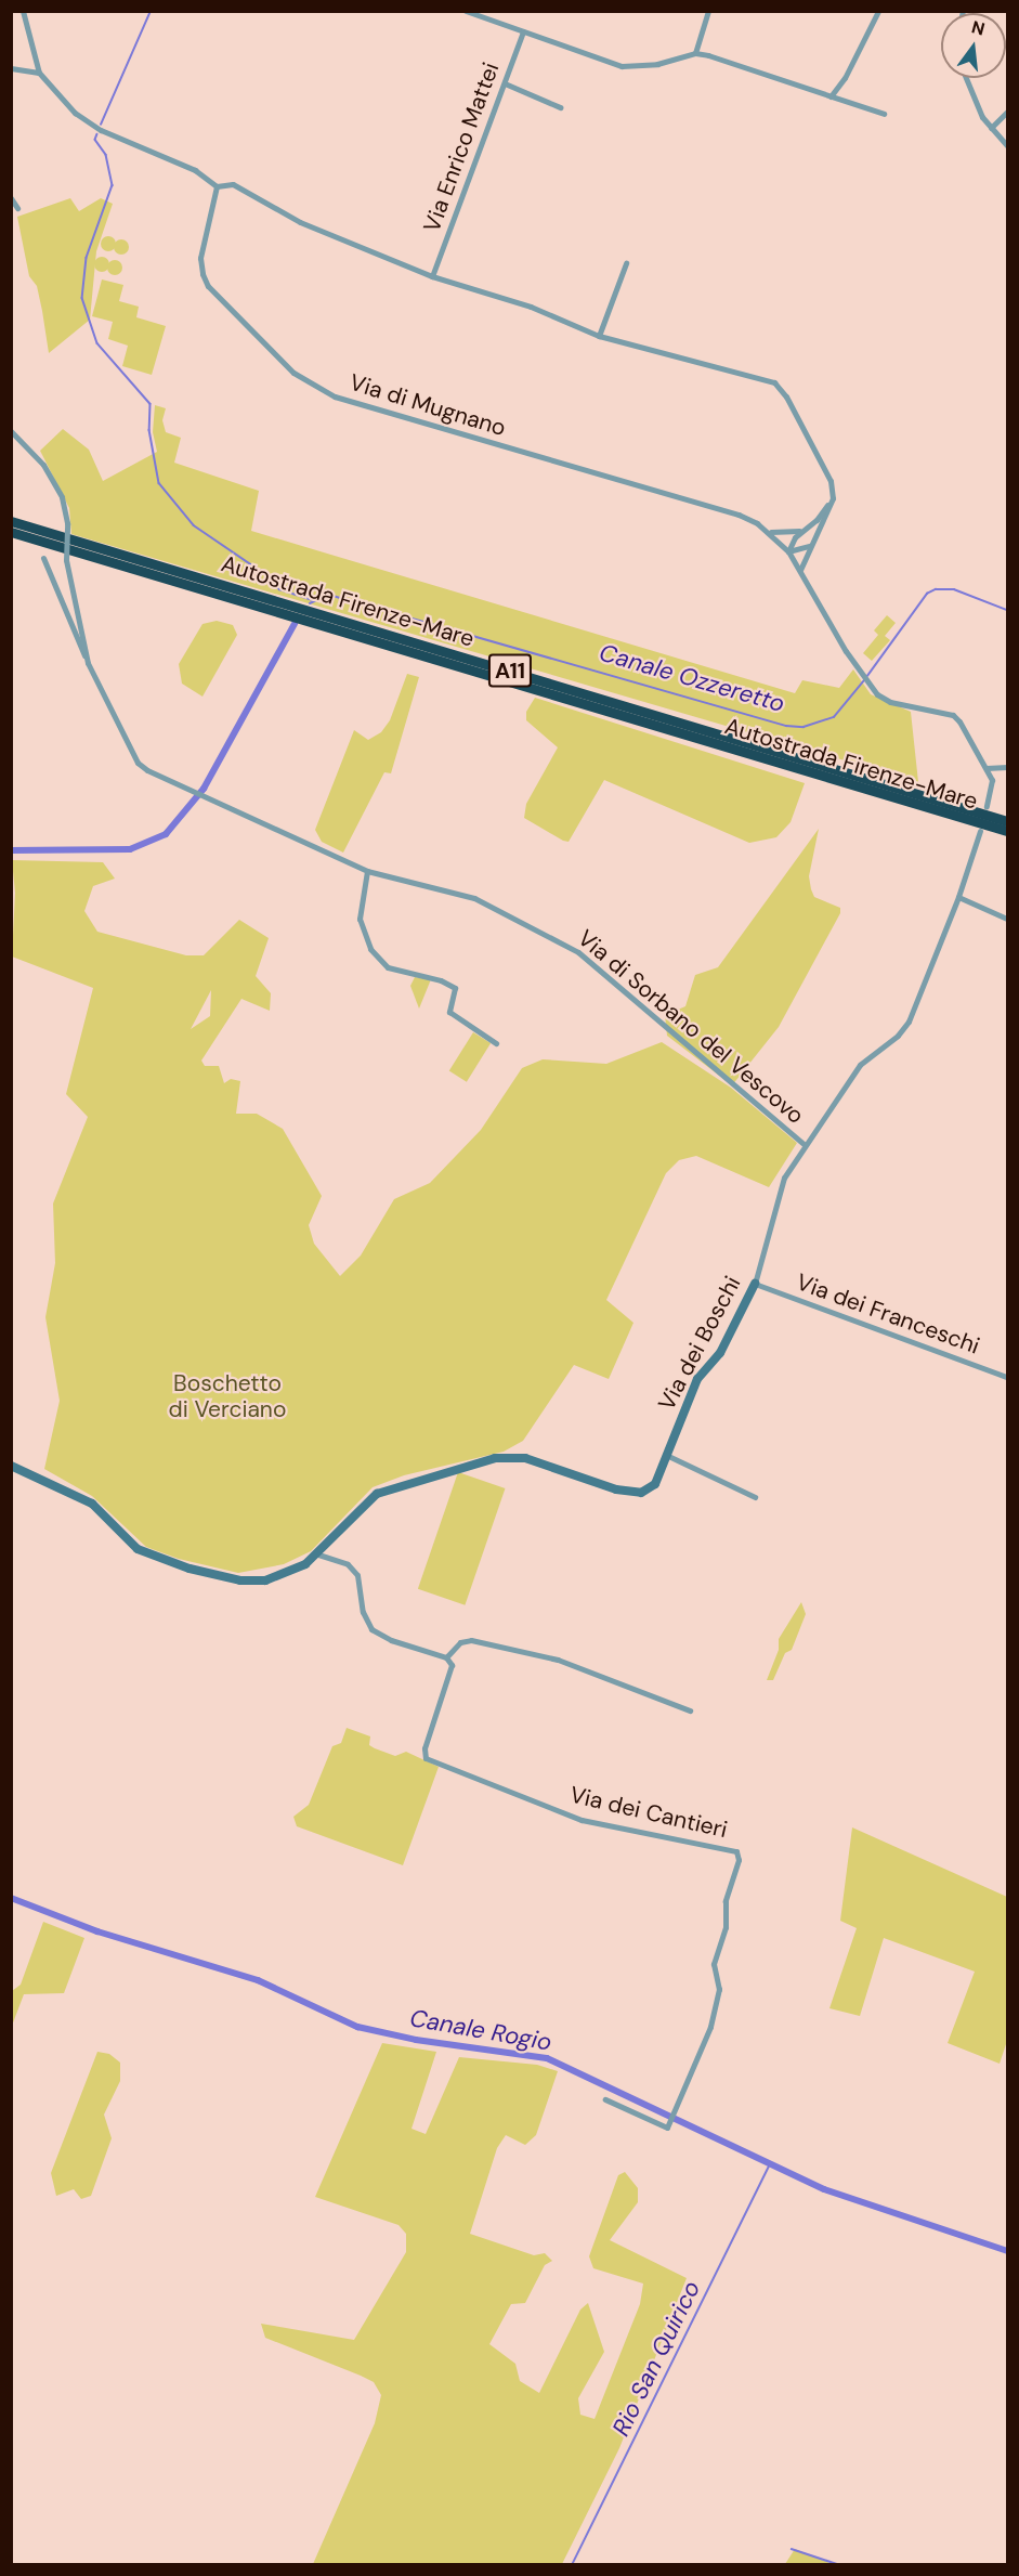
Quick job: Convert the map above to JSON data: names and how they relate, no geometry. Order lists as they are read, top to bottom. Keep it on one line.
{"streets":{"highway":["Autostrada Firenze-Mare","A11"],"street":["Via Enrico Mattei","Via di Mugnano","Via di Sorbano del Vescovo","Via dei Franceschi","Via dei Boschi","Via dei Cantieri"]},"crossings":[["Via di Sorbano del Vescovo","Via dei Boschi"],["Via dei Franceschi","Via dei Boschi"]],"water":["Canale Ozzeretto","Canale Rogio","Rio San Quirico"],"parks":["Boschetto di Verciano"],"north":"top"}
